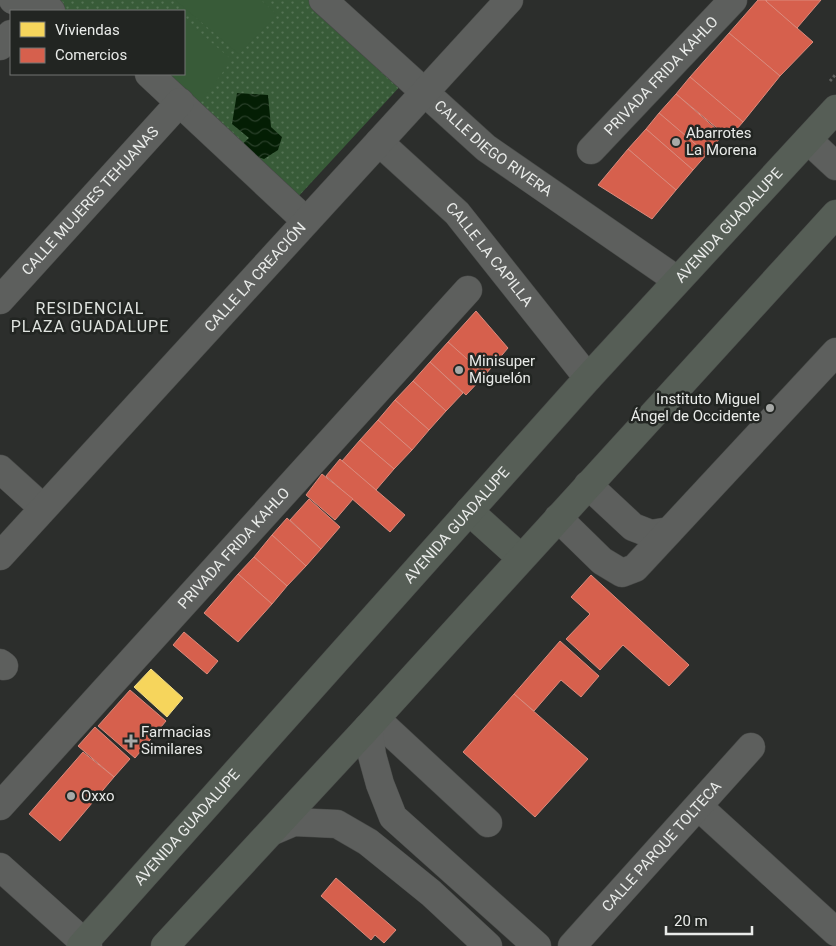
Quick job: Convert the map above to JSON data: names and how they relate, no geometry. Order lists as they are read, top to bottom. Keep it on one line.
{"streets":{"main road":["AVENIDA GUADALUPE"],"street":["PRIVADA FRIDA KAHLO","CALLE DIEGO RIVERA","CALLE MUJERES TEHUANAS","CALLE LA CAPILLA","CALLE LA CREACIÓN","CALLE PARQUE TOLTECA"]},"crossings":[["CALLE DIEGO RIVERA","AVENIDA GUADALUPE"],["CALLE DIEGO RIVERA","CALLE LA CREACIÓN"],["AVENIDA GUADALUPE","CALLE LA CAPILLA"],["CALLE LA CAPILLA","CALLE LA CREACIÓN"]],"districts":["RESIDENCIAL PLAZA GUADALUPE"],"places":{"other":["Abarrotes La Morena","Minisuper Miguelón","Instituto Miguel Ángel de Occidente","Oxxo"],"health":["Farmacias Similares"]},"legend":["Viviendas","Comercios"],"scale_bar":"20 m"}
